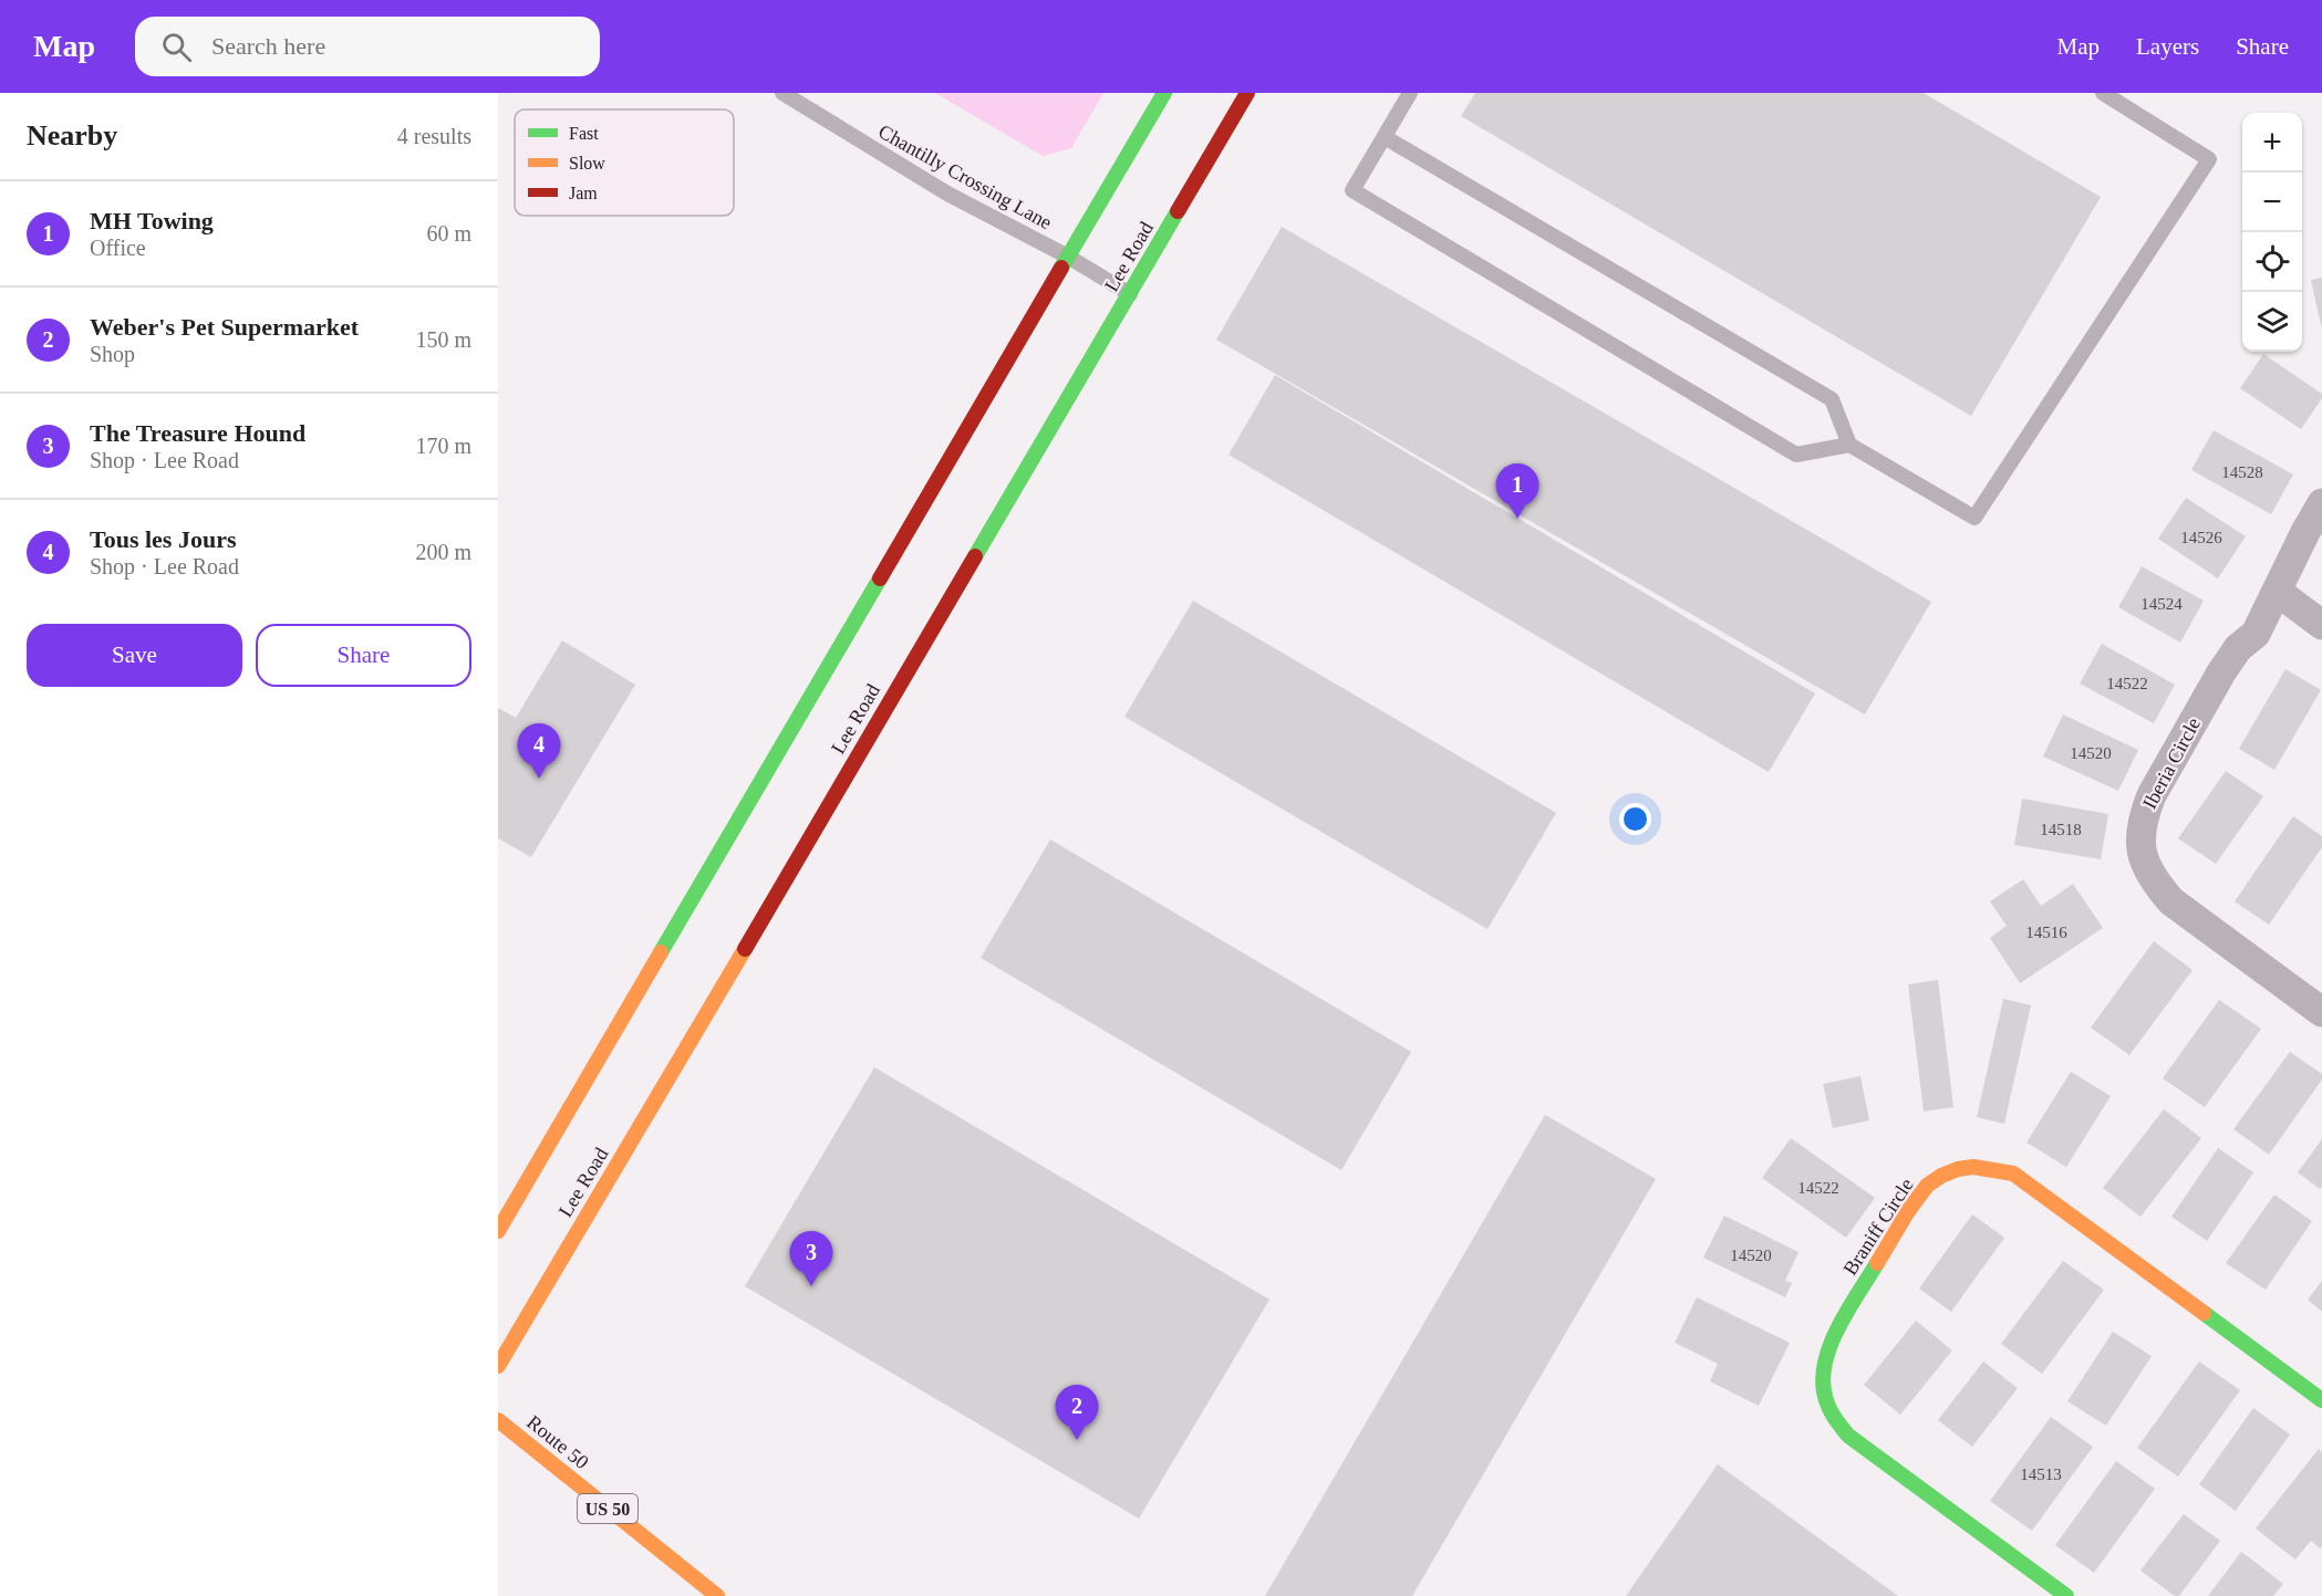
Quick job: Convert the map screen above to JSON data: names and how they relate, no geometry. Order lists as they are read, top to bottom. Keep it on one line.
{"streets":{"main road":["Lee Road","Braniff Circle","Route 50","US 50"],"street":["Iberia Circle"],"lane":["Chantilly Crossing Lane"]},"crossings":[["Chantilly Crossing Lane","Lee Road"]],"house_numbers":["14528","14526","14524","14522","14520","14518","14516","14522","14520","14513"],"legend":["Fast","Slow","Jam"],"page":{"header":"Map","search":"Search here","nav":["Map","Layers","Share"],"heading":["Nearby","4 results"],"map_buttons":["+","−"],"list":[{"mark":"1","name":"MH Towing","note":"Office","value":"60 m"},{"mark":"2","name":"Weber's Pet Supermarket","note":"Shop","value":"150 m"},{"mark":"3","name":"The Treasure Hound","note":"Shop · Lee Road","value":"170 m"},{"mark":"4","name":"Tous les Jours","note":"Shop · Lee Road","value":"200 m"}],"pins":["1","4","3","2"],"buttons":["Save","Share"]}}
